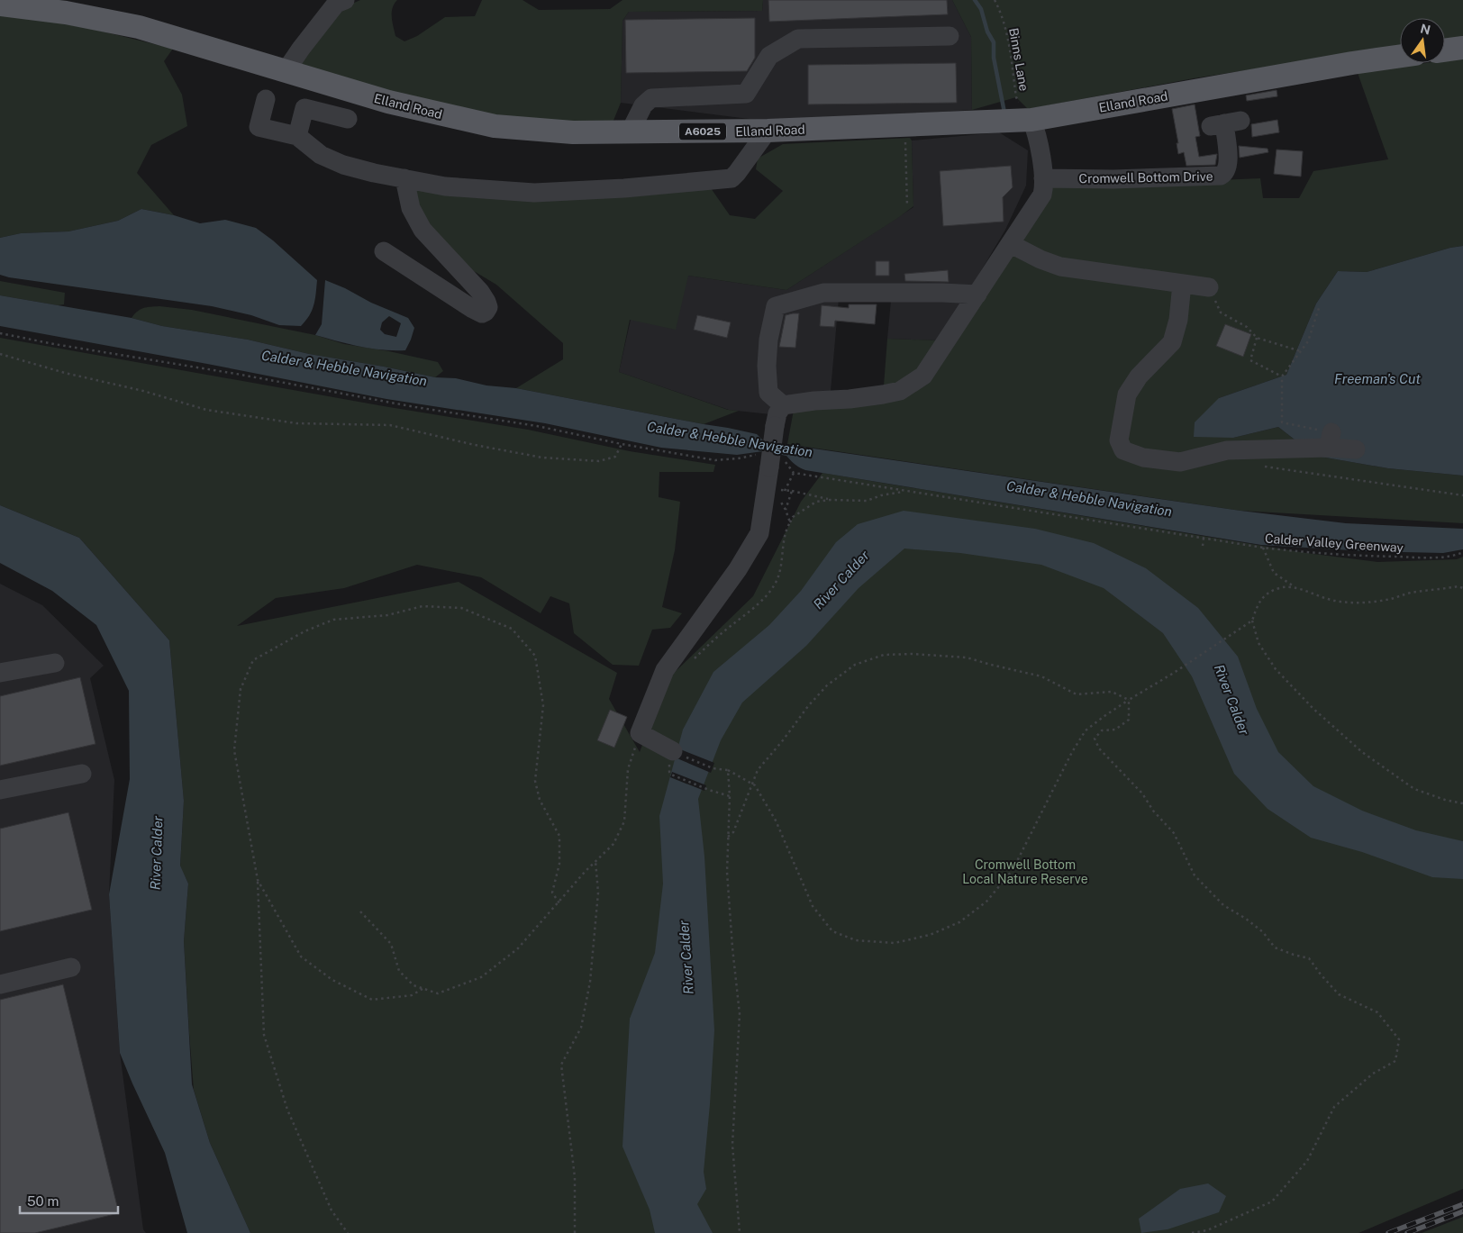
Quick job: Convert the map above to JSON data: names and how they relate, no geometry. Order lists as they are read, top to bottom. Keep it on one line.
{"streets":{"main road":["Elland Road","A6025"],"street":["Cromwell Bottom Drive"],"path":["Binns Lane","Calder Valley Greenway"]},"crossings":[["Binns Lane","Elland Road"]],"water":["Calder & Hebble Navigation","Freeman's Cut","River Calder"],"parks":["Cromwell Bottom Local Nature Reserve"],"scale_bar":"50 m","north":"top"}
